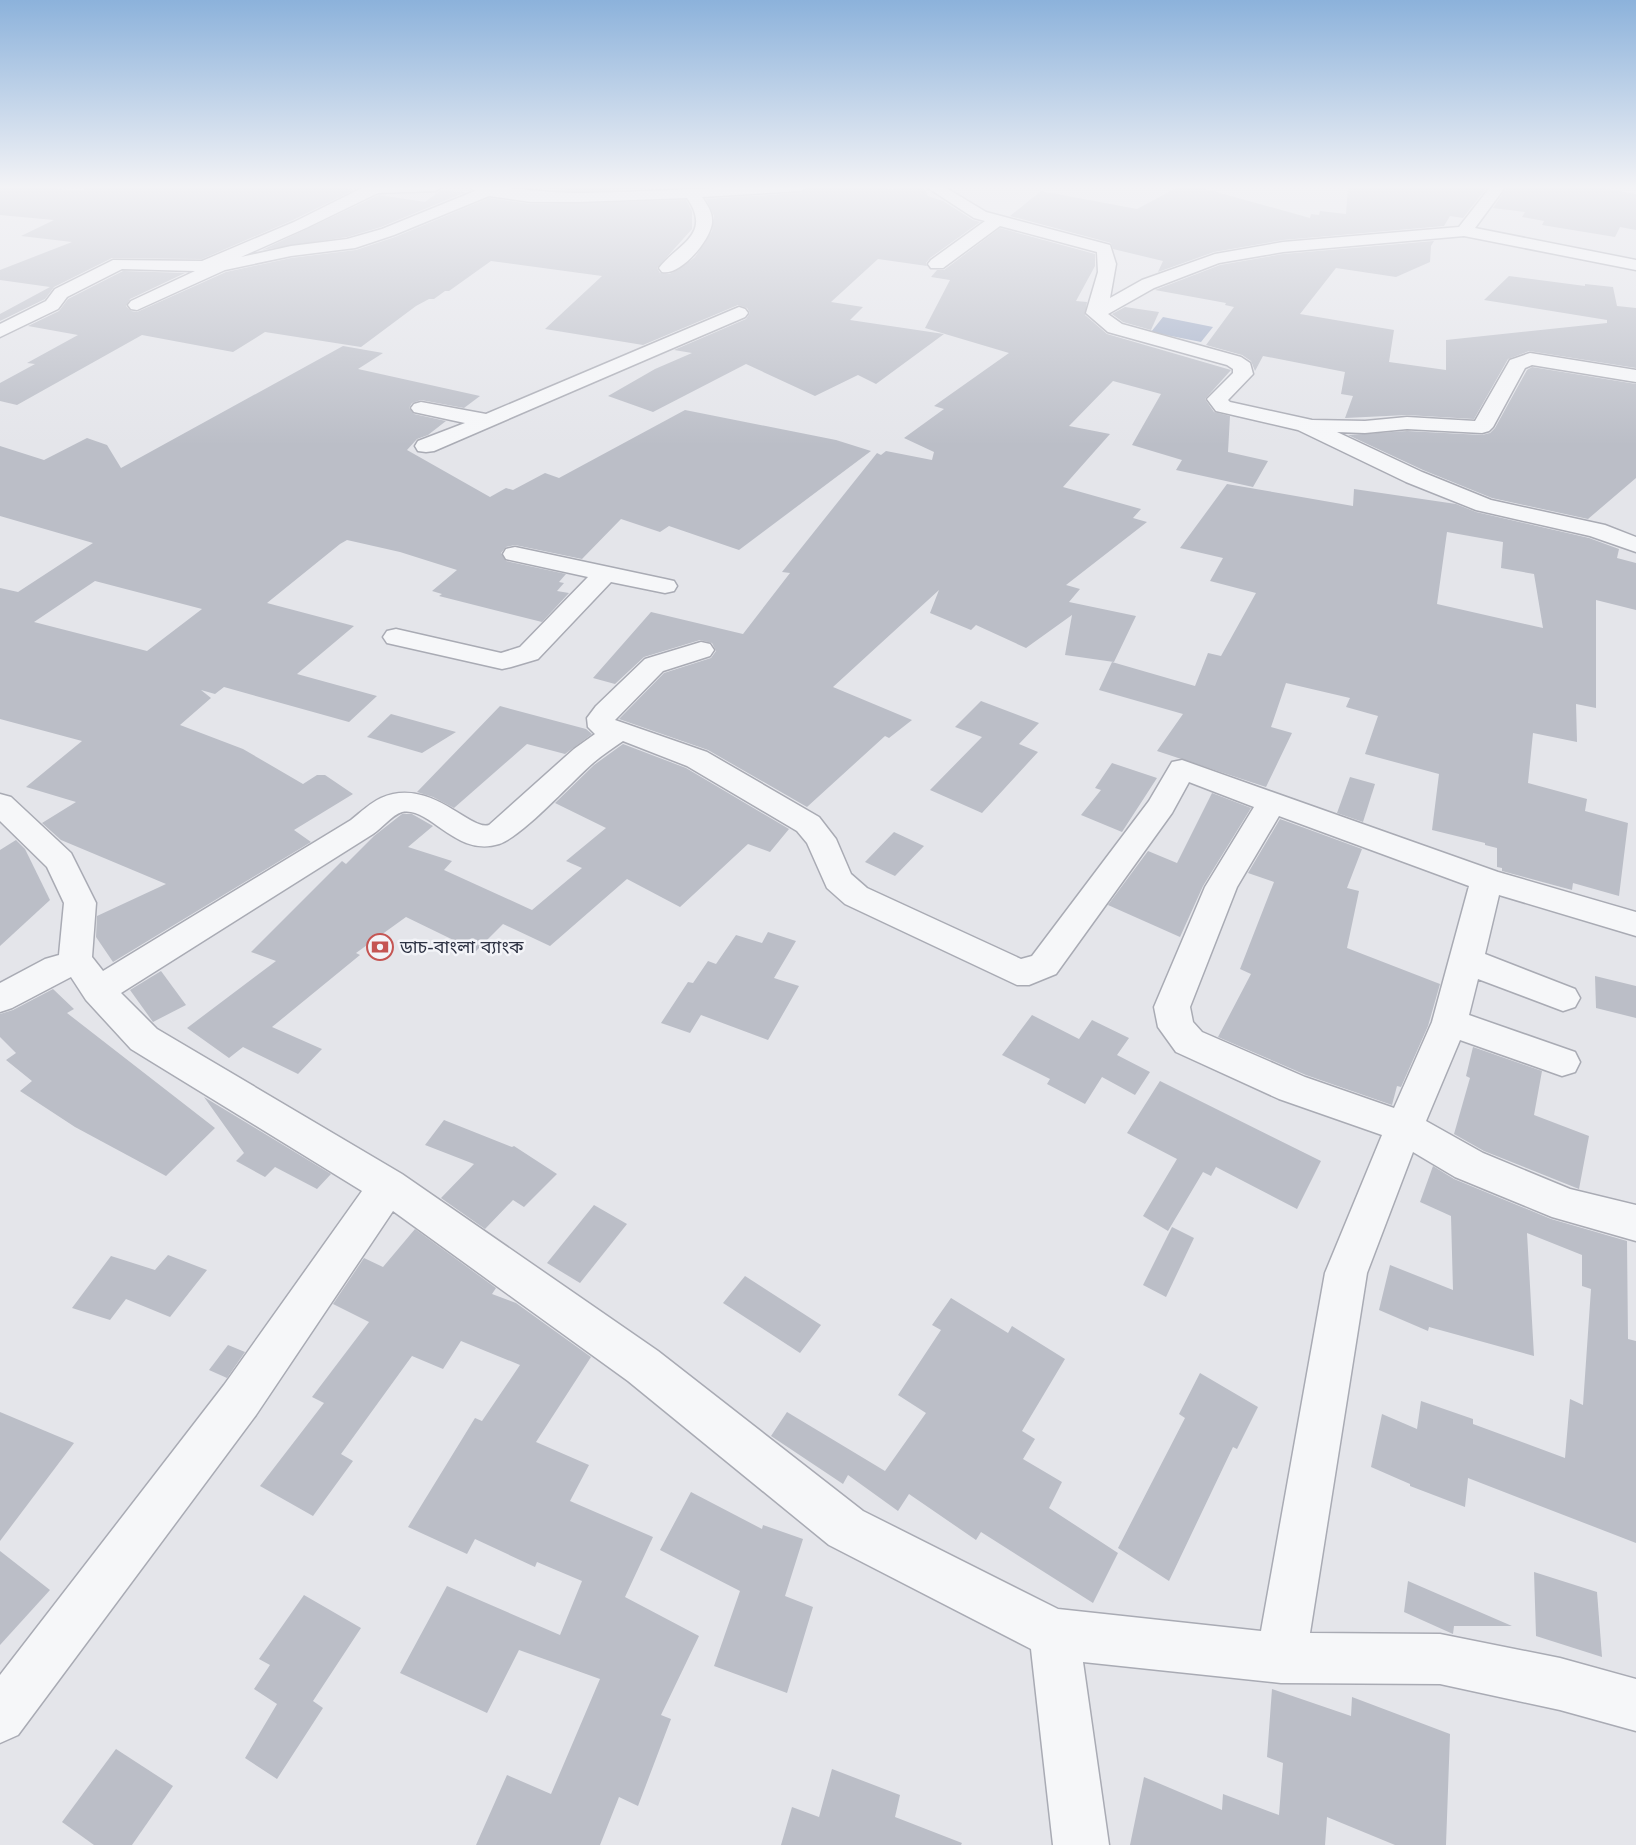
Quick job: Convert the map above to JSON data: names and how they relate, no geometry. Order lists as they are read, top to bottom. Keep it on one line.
{"places":{"bank":["ডাচ-বাংলা ব্যাংক"]}}
